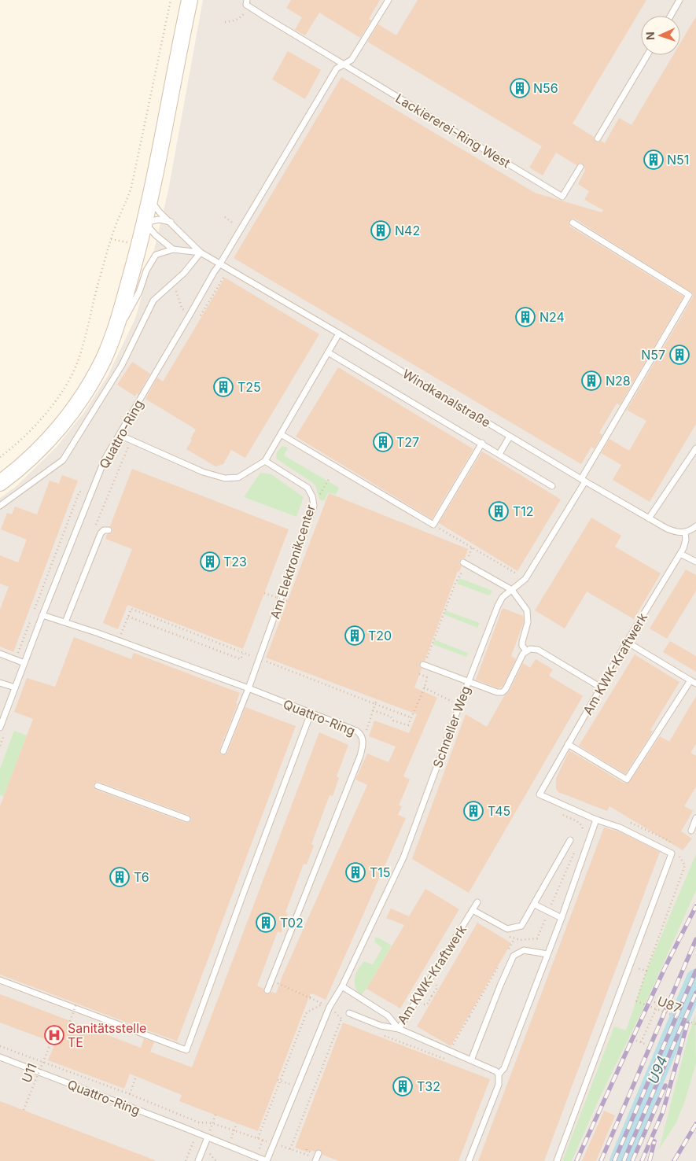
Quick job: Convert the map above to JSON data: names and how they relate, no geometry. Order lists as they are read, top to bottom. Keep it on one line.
{"streets":{"lane":["Lackiererei-Ring West","Windkanalstraße","Quattro-Ring","Am Elektronikcenter","Am KWK-Kraftwerk","Schneller Weg"],"path":["U87","U11"]},"crossings":[["Lackiererei-Ring West","Quattro-Ring"],["Windkanalstraße","Quattro-Ring"],["Windkanalstraße","Am KWK-Kraftwerk"],["Windkanalstraße","Schneller Weg"],["Quattro-Ring","Am Elektronikcenter"],["Quattro-Ring","Schneller Weg"],["Am KWK-Kraftwerk","Schneller Weg"]],"water":["U94"],"places":{"building":["N56","N51","N42","N24","N57","N28","T25","T27","T12","T23","T20","T45","T15","T6","T02","T32"],"hospital":["Sanitätsstelle TE"]},"north":"left"}
